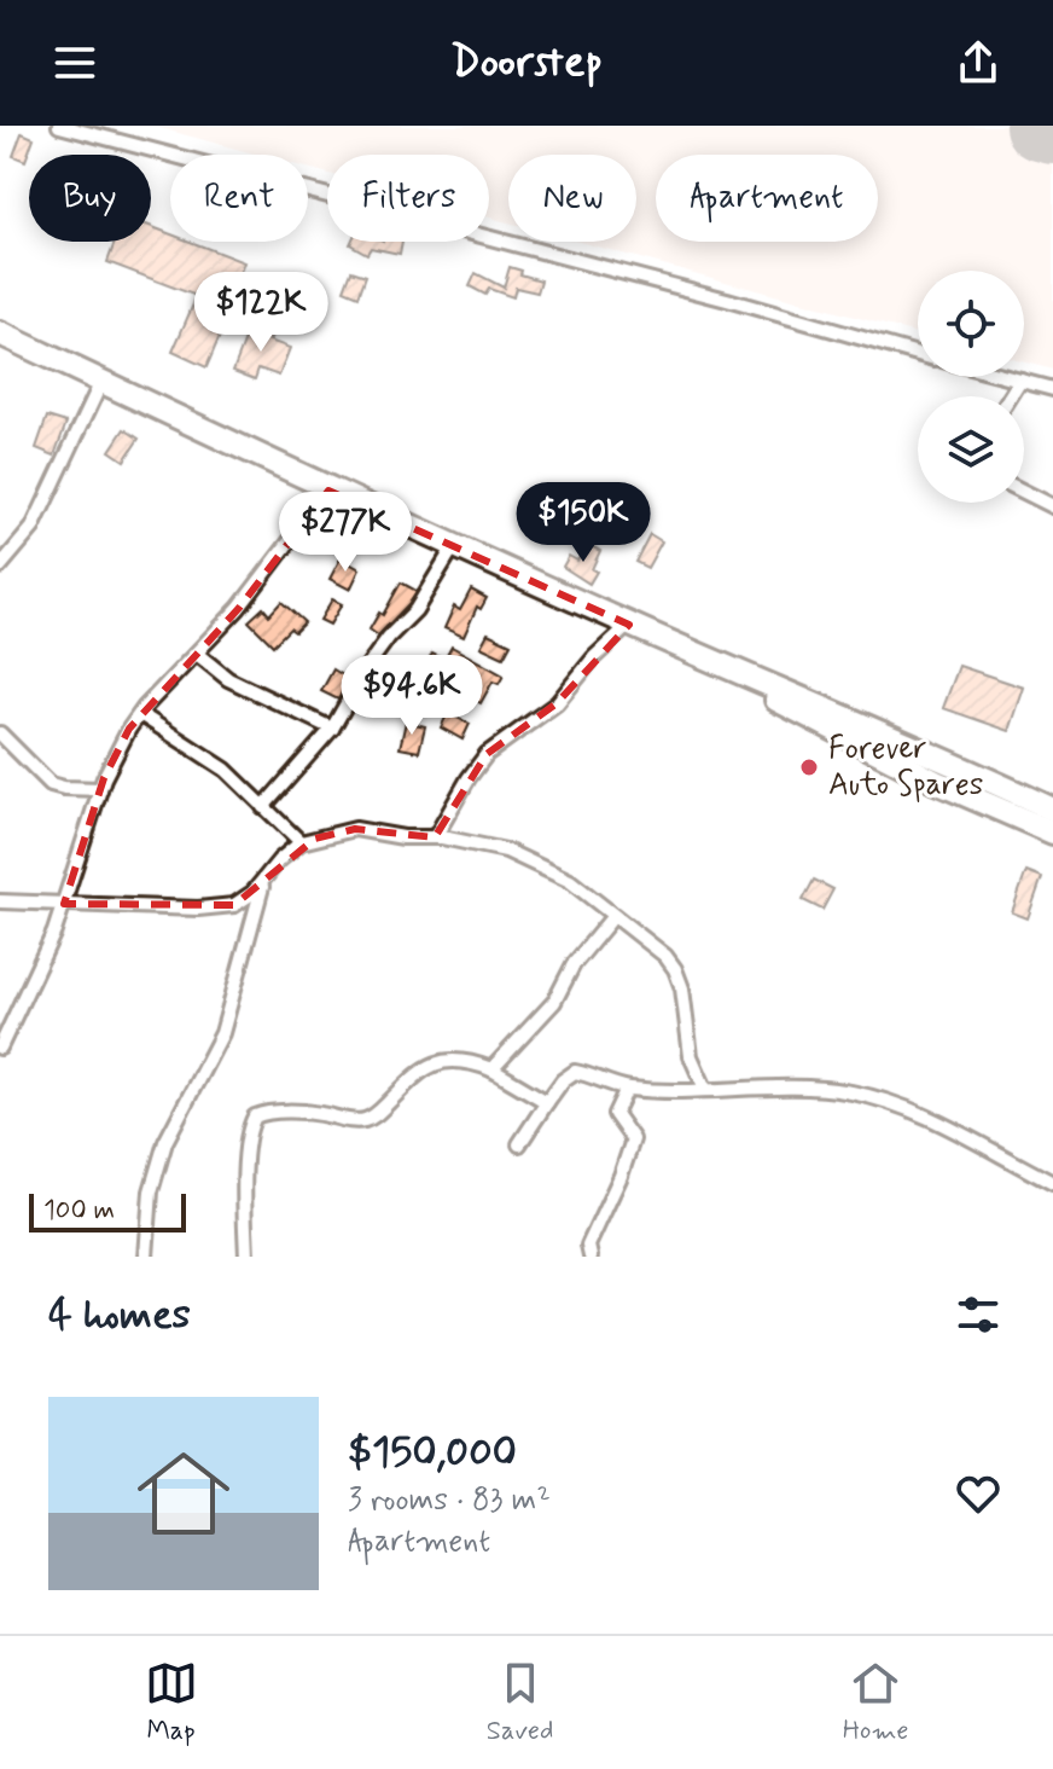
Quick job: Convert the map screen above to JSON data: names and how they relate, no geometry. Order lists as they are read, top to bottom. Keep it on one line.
{"places":["Forever Auto Spares"],"scale_bar":"100 m","page":{"header":"Doorstep","chip":["Buy","Rent","Filters","New","Apartment"],"price":["$122K","$150K","$277K","$94.6K"],"scale":"100 m","heading":"4 homes","list":[{"name":"$150,000","note":"3 rooms · 83 m² · Apartment"}],"tabs":["Map","Saved","Home"]}}
